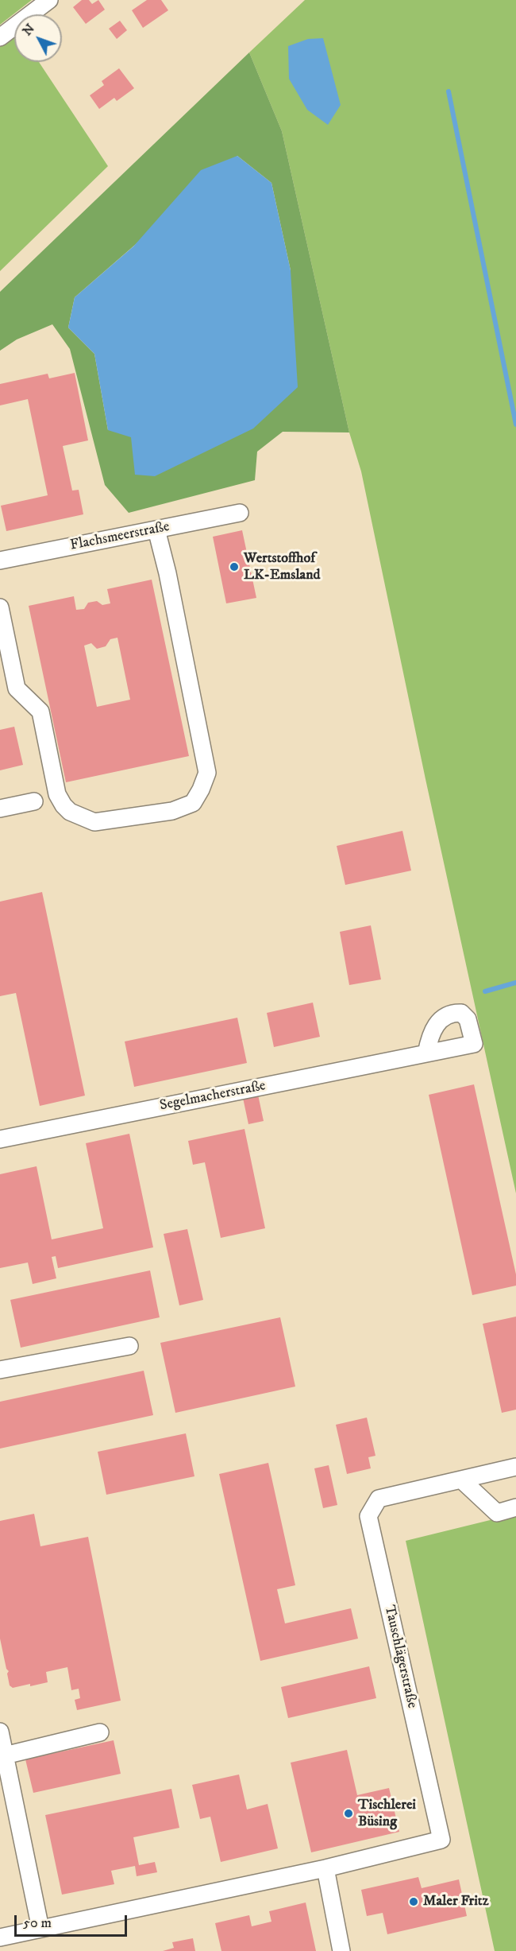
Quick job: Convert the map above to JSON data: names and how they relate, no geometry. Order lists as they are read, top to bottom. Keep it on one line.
{"streets":{"street":["Flachsmeerstraße","Segelmacherstraße","Tauschlägerstraße"]},"places":["Wertstoffhof LK-Emsland","Tischlerei Büsing","Maler Fritz"],"scale_bar":"50 m","north":"top left"}
